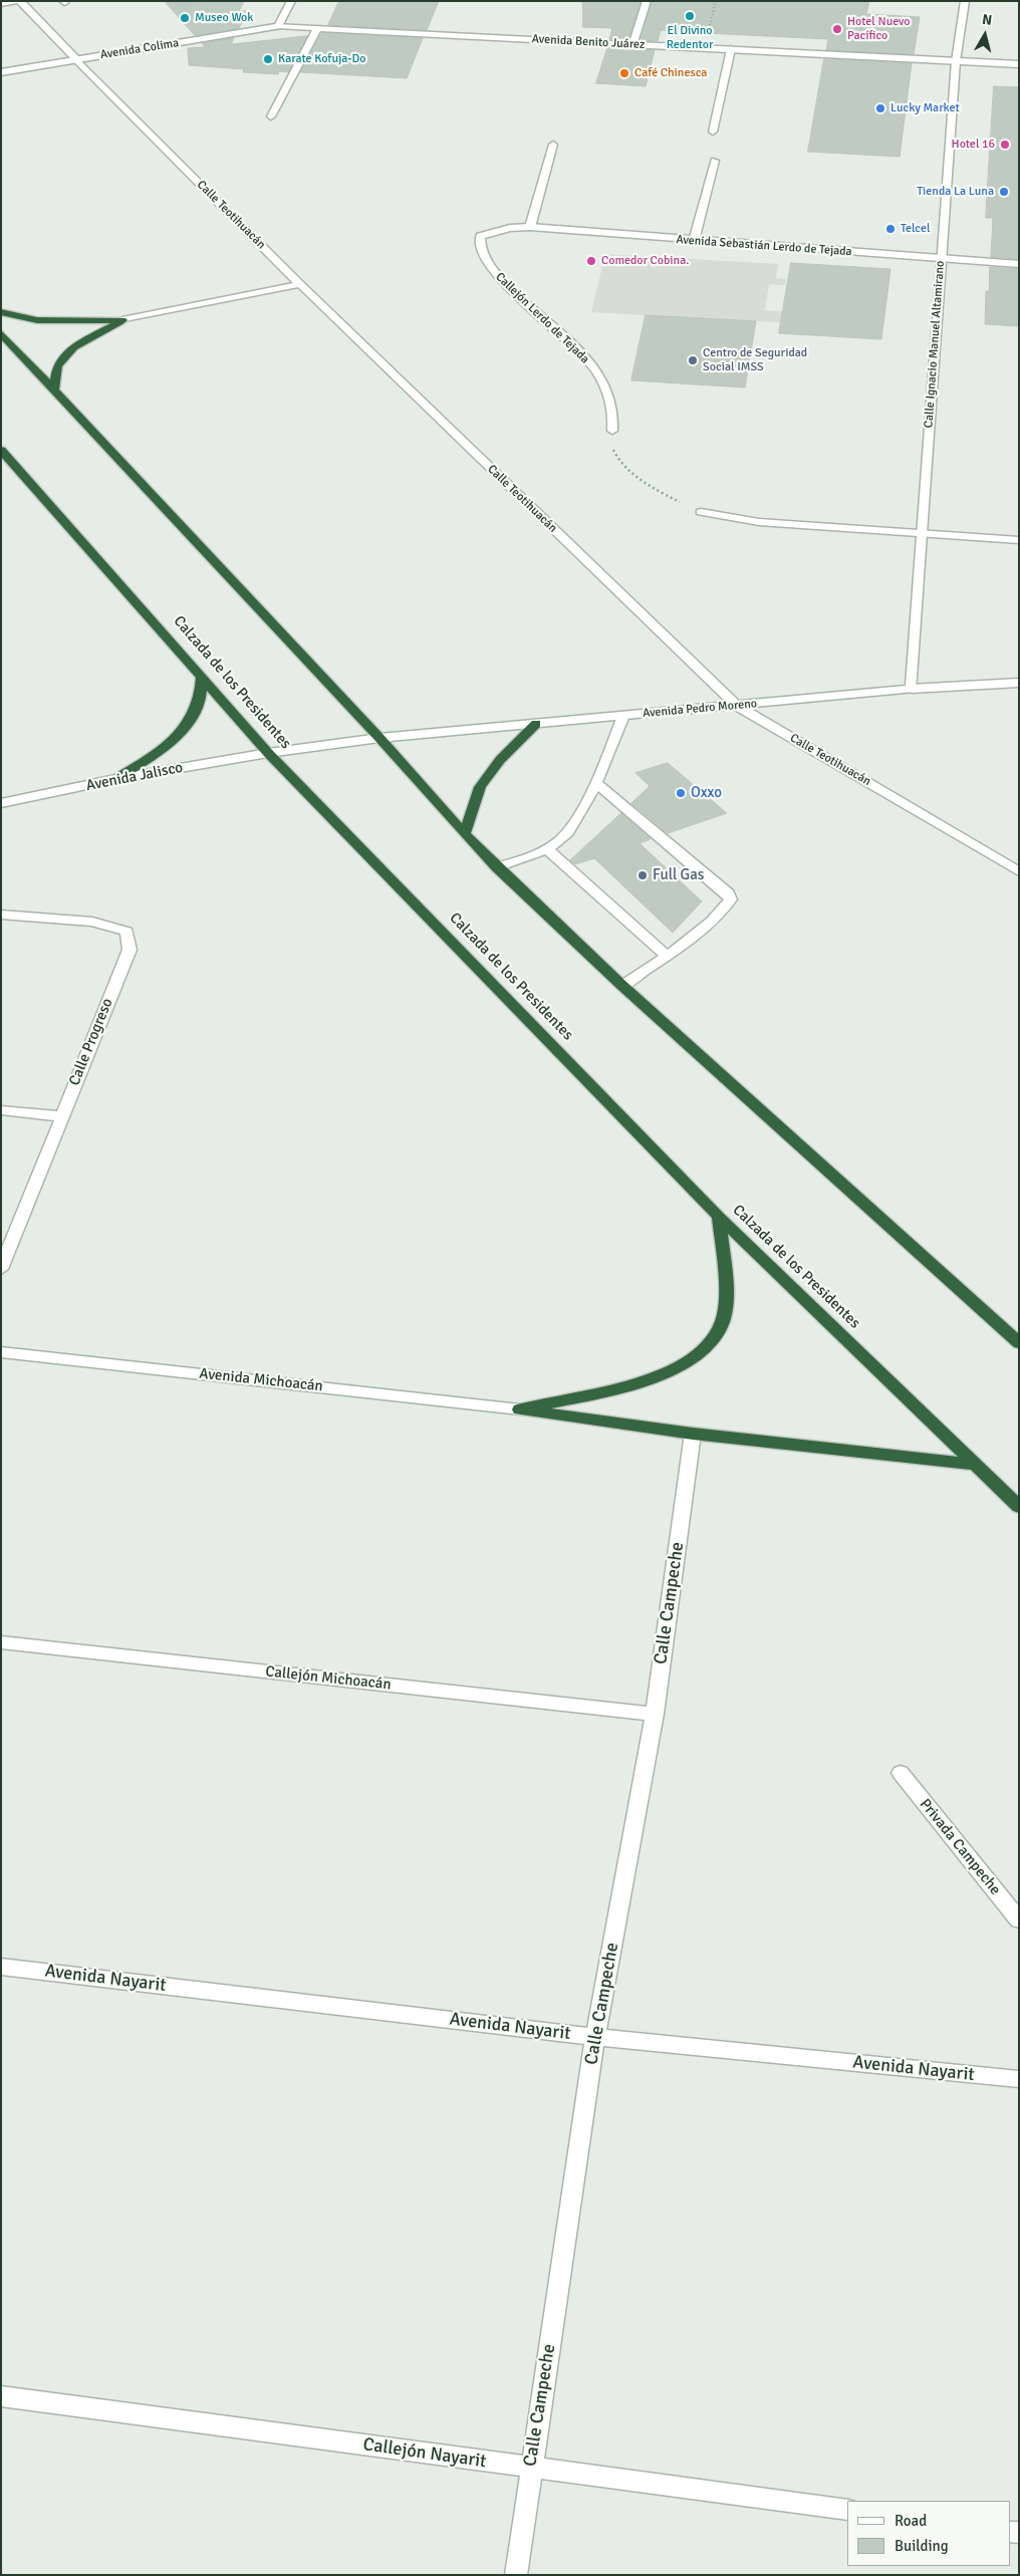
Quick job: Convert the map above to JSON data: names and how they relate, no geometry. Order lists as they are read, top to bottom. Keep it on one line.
{"streets":{"highway":["Calzada de los Presidentes"],"street":["Avenida Benito Juárez","Avenida Colima","Calle Teotihuacán","Avenida Sebastián Lerdo de Tejada","Callejón Lerdo de Tejada","Calle Ignacio Manuel Altamirano","Avenida Pedro Moreno","Avenida Jalisco","Calle Progreso","Avenida Michoacán","Calle Campeche","Callejón Michoacán","Privada Campeche","Avenida Nayarit","Callejón Nayarit"]},"crossings":[["Avenida Benito Juárez","Avenida Colima"],["Avenida Benito Juárez","Calle Ignacio Manuel Altamirano"],["Avenida Colima","Calle Teotihuacán"],["Calle Teotihuacán","Avenida Pedro Moreno"],["Avenida Sebastián Lerdo de Tejada","Callejón Lerdo de Tejada"],["Avenida Sebastián Lerdo de Tejada","Calle Ignacio Manuel Altamirano"],["Calle Ignacio Manuel Altamirano","Avenida Pedro Moreno"],["Calzada de los Presidentes","Avenida Jalisco"],["Avenida Pedro Moreno","Avenida Jalisco"],["Calle Campeche","Callejón Michoacán"],["Calle Campeche","Avenida Nayarit"],["Calle Campeche","Callejón Nayarit"]],"places":["El Divino Redentor","Museo Wok","Hotel Nuevo Pacífico","Karate Kofuja-Do","Café Chinesca","Lucky Market","Hotel 16","Tienda La Luna","Telcel","Comedor Cobina.","Centro de Seguridad Social IMSS","Oxxo","Full Gas"],"legend":["Road","Building"],"north":"top"}
